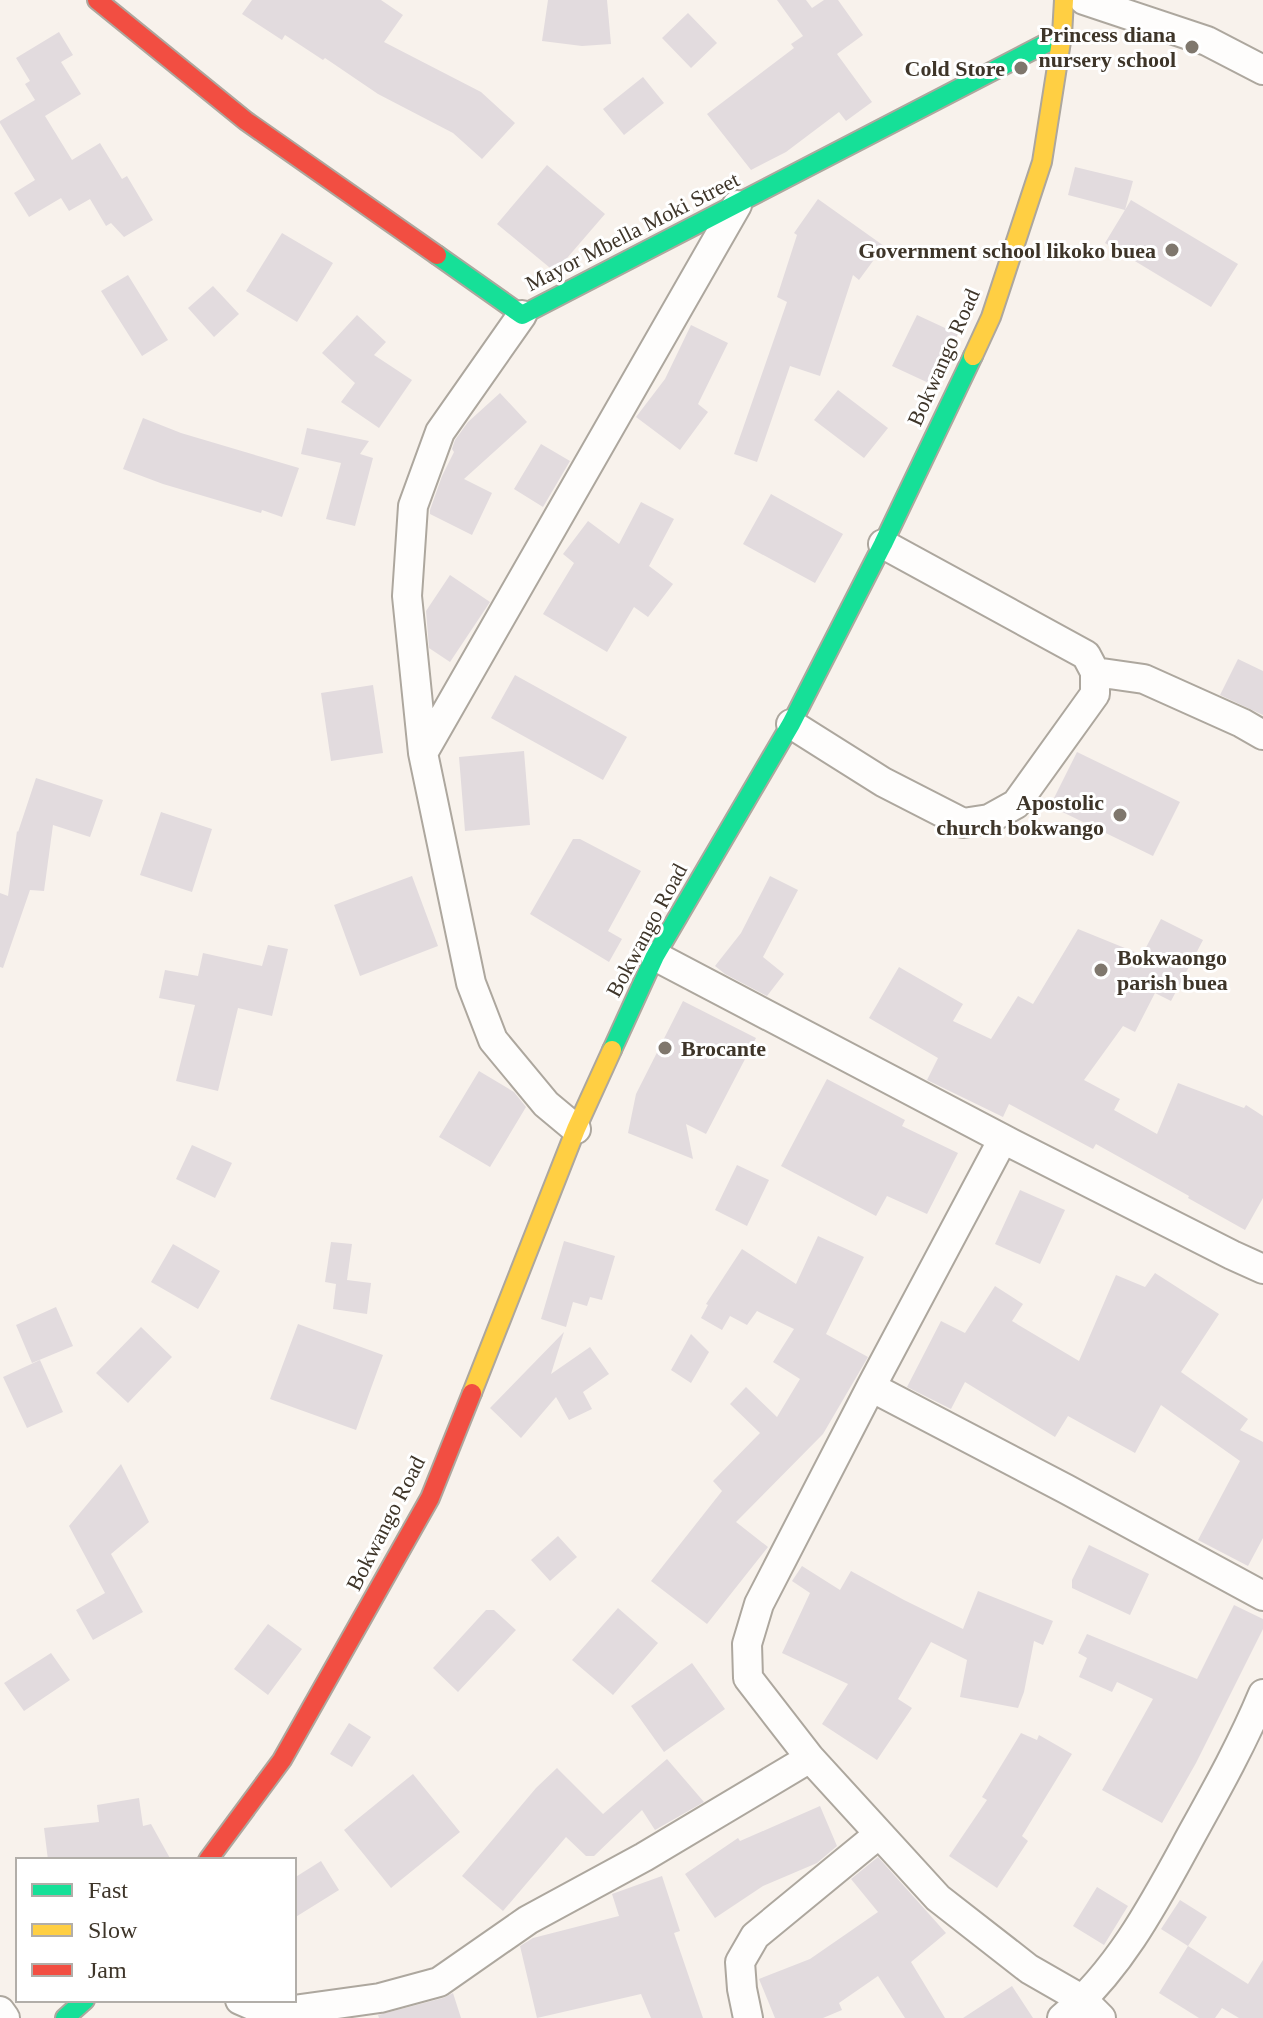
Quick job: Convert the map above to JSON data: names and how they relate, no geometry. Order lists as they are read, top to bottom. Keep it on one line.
{"streets":{"street":["Mayor Mbella Moki Street","Bokwango Road"]},"crossings":[["Mayor Mbella Moki Street","Bokwango Road"]],"places":["Princess diana nursery school","Cold Store","Government school likoko buea","Apostolic church bokwango","Bokwaongo parish buea","Brocante"],"legend":["Fast","Slow","Jam"]}
